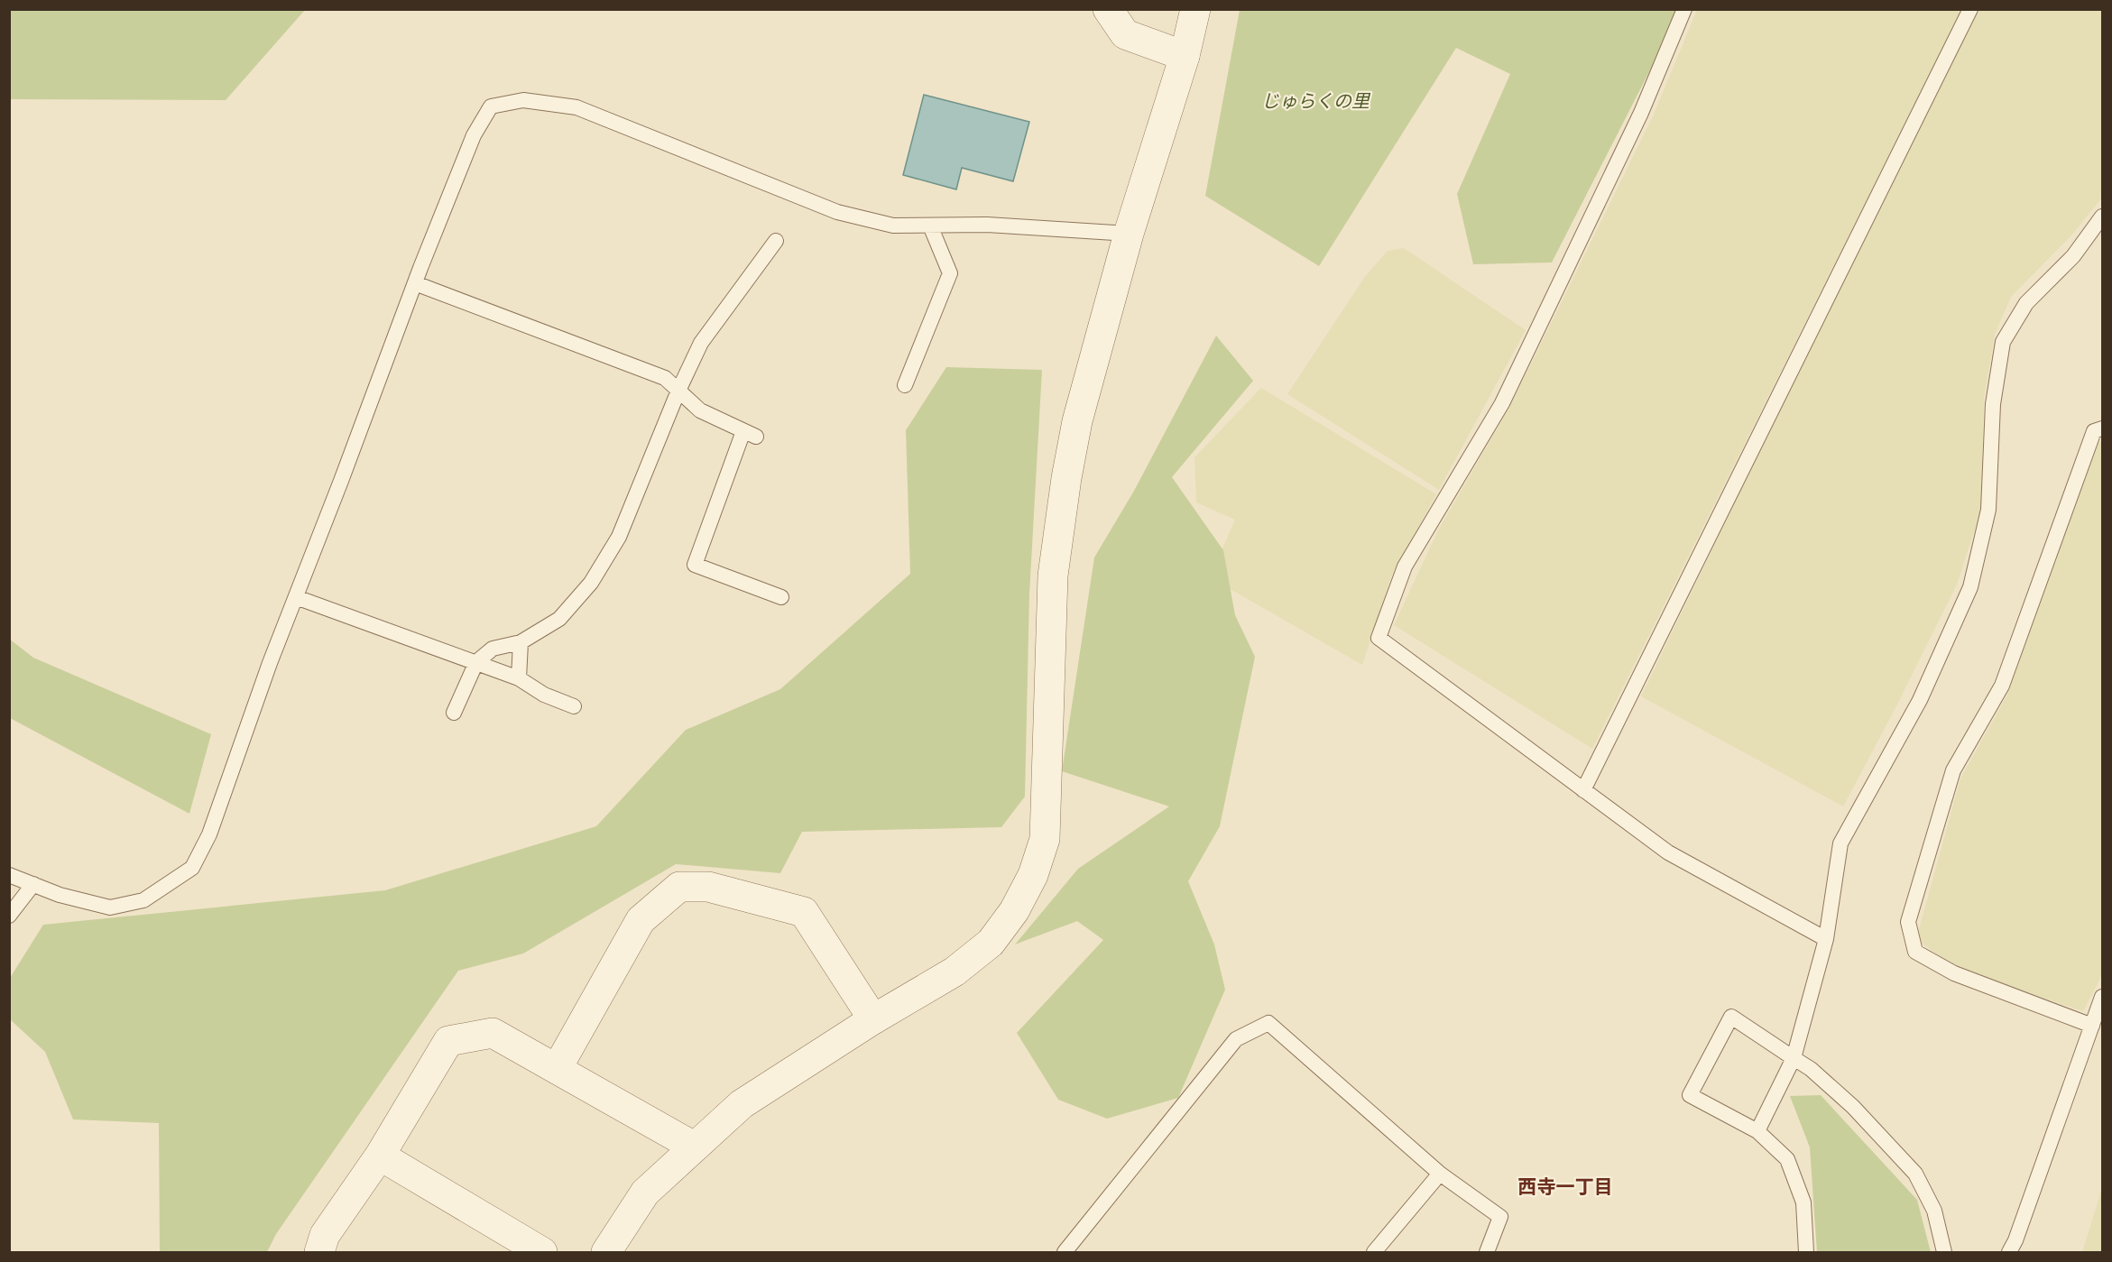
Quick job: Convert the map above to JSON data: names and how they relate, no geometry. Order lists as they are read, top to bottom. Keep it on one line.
{"districts":["西寺一丁目"],"parks":["じゅらくの里"]}
